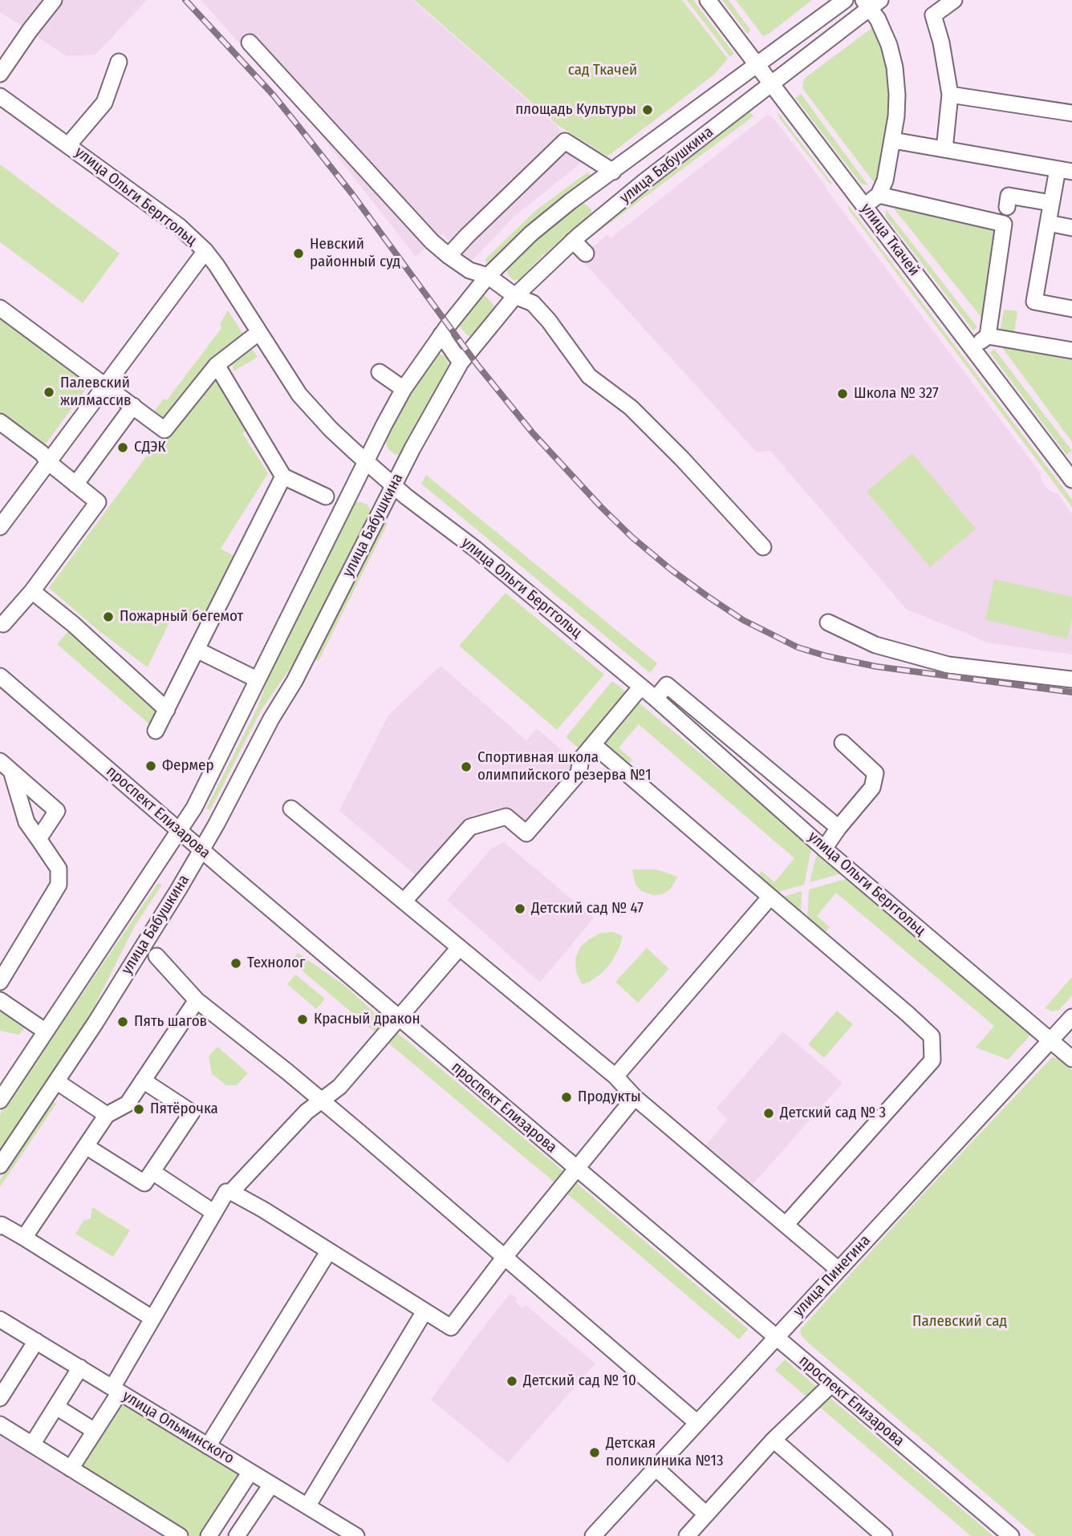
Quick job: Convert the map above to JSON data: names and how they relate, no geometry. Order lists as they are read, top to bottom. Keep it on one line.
{"streets":{"street":["улица Бабушкина","улица Ольги Берггольц","улица Ткачей","проспект Елизарова","улица Пинегина","улица Ольминского"]},"crossings":[["улица Бабушкина","улица Ольги Берггольц"],["улица Бабушкина","улица Ткачей"],["улица Бабушкина","проспект Елизарова"],["улица Ольги Берггольц","улица Пинегина"],["проспект Елизарова","улица Пинегина"]],"parks":["сад Ткачей","Палевский сад"],"places":["площадь Культуры","Невский районный суд","Палевский жилмассив","Школа № 327","СДЭК","Пожарный бегемот","Фермер","Спортивная школа олимпийского резерва №1","Детский сад № 47","Технолог","Красный дракон","Пять шагов","Продукты","Пятёрочка","Детский сад № 3","Детский сад № 10","Детская поликлиника №13"]}
